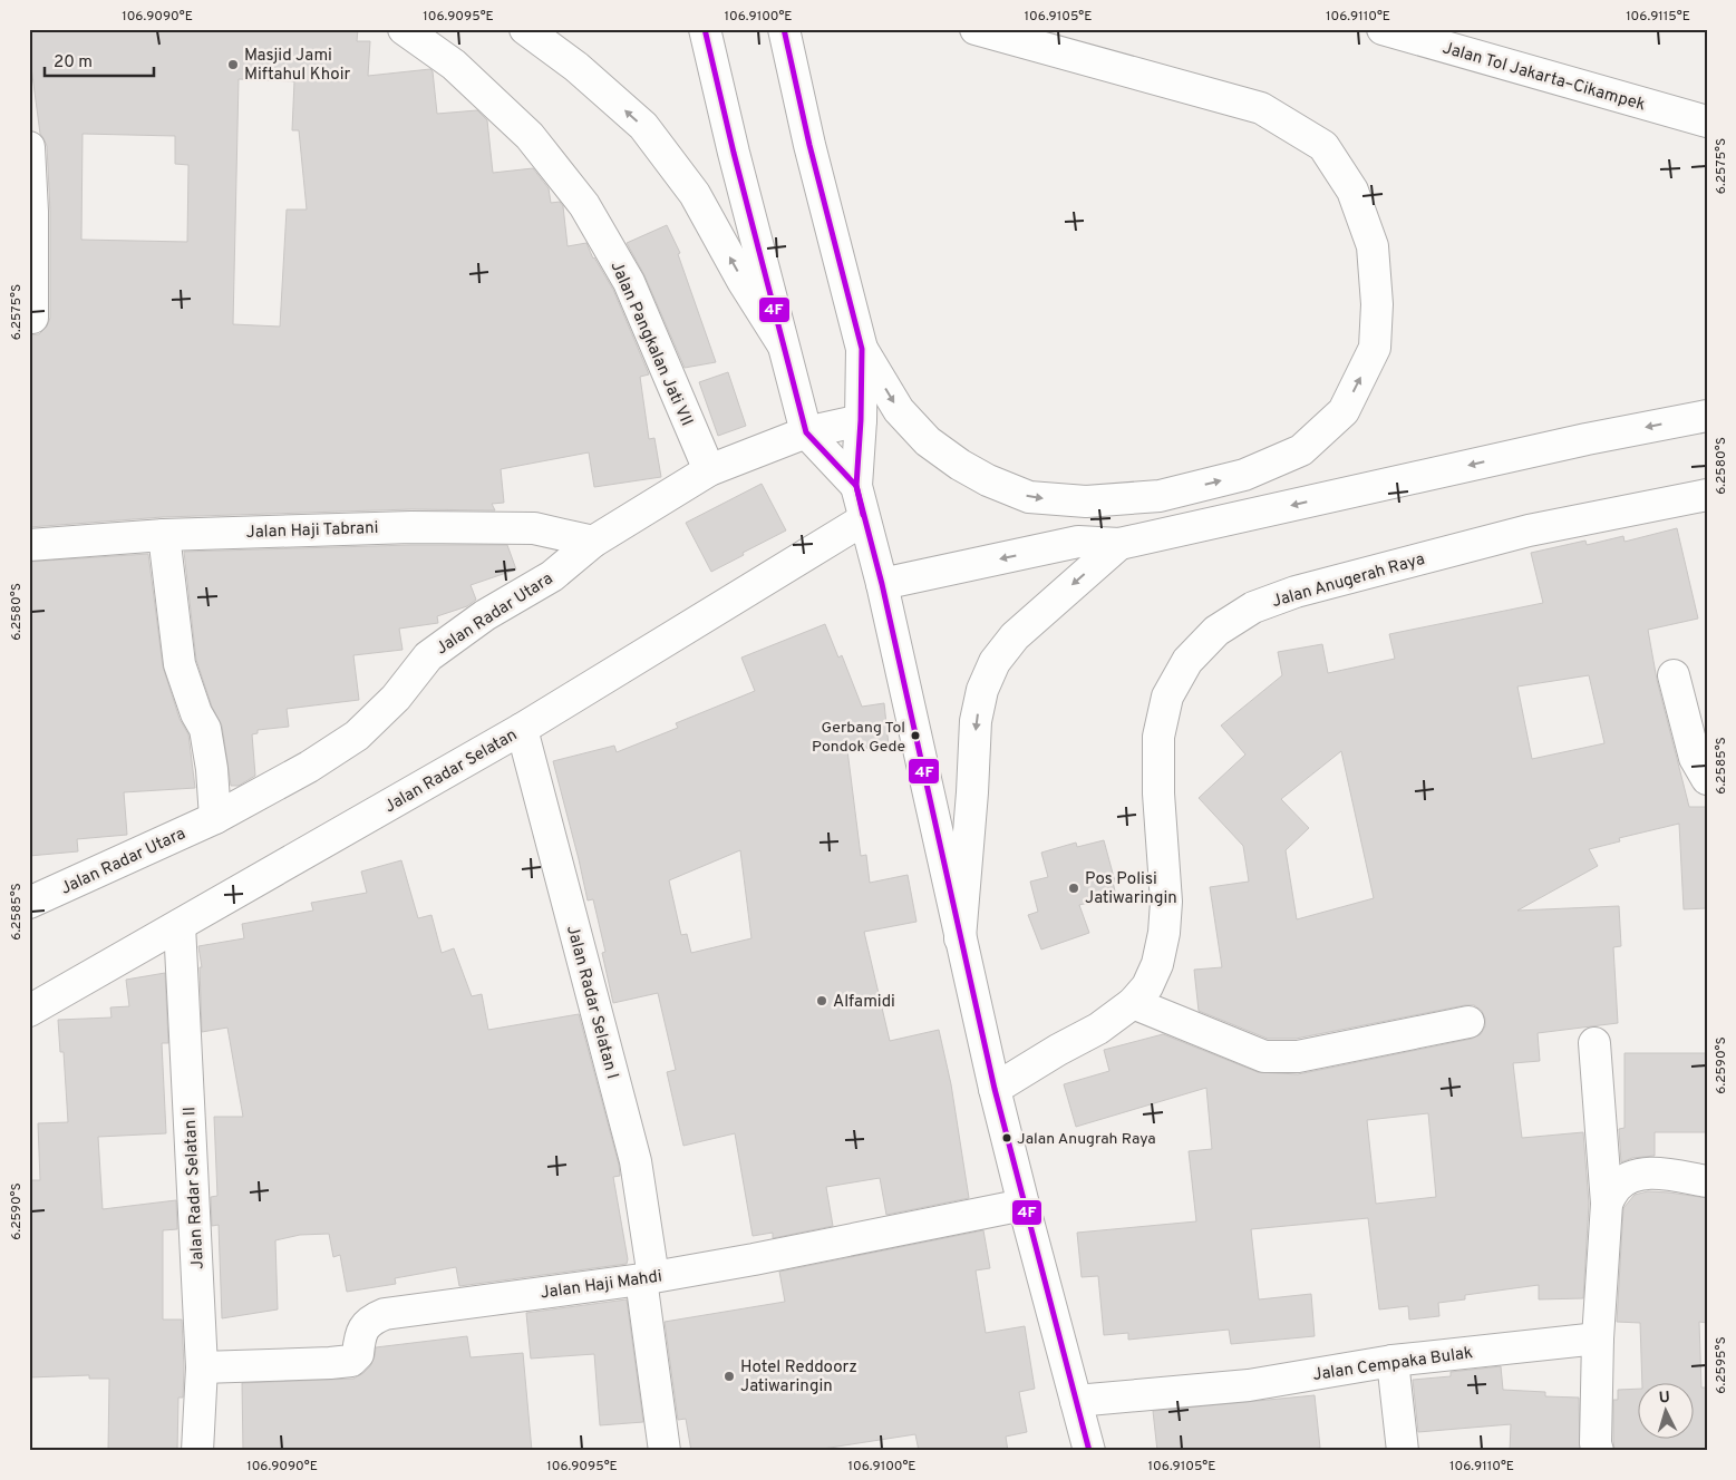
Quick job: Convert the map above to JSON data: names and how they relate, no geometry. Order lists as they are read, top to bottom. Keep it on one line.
{"streets":{"main road":["Jalan Tol Jakarta–Cikampek","Jalan Pangkalan Jati VII","Jalan Haji Tabrani","Jalan Anugerah Raya","Jalan Radar Utara","Jalan Radar Selatan","Jalan Radar Selatan I","Jalan Radar Selatan II","Jalan Haji Mahdi","Jalan Cempaka Bulak"]},"crossings":[["Jalan Pangkalan Jati VII","Jalan Radar Utara"],["Jalan Haji Tabrani","Jalan Radar Utara"],["Jalan Radar Selatan","Jalan Radar Selatan I"],["Jalan Radar Selatan","Jalan Radar Selatan II"],["Jalan Radar Selatan I","Jalan Haji Mahdi"],["Jalan Radar Selatan II","Jalan Haji Mahdi"]],"places":["Masjid Jami Miftahul Khoir","Gerbang Tol Pondok Gede","Pos Polisi Jatiwaringin","Alfamidi","Jalan Anugrah Raya","Hotel Reddoorz Jatiwaringin"],"lines":["transit line 4F"],"scale_bar":"20 m","north":"top","coordinates":["106.9090°E","106.9095°E","106.9100°E","106.9105°E","106.9110°E","106.9115°E","6.2575°S","6.2580°S","6.2585°S","6.2590°S","6.2595°S"]}
